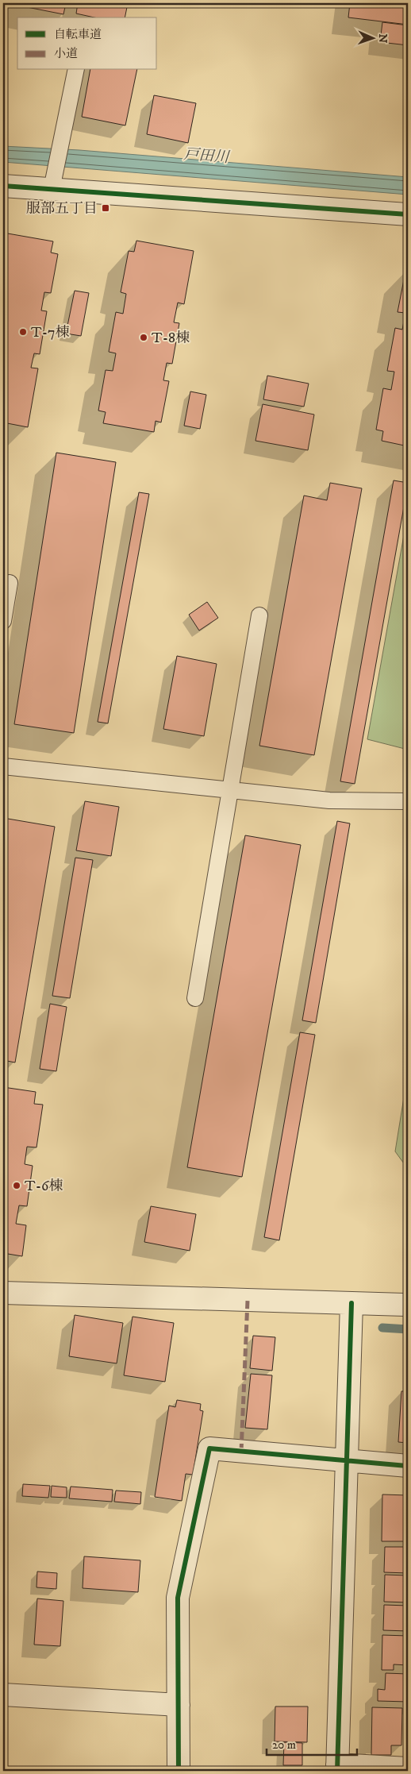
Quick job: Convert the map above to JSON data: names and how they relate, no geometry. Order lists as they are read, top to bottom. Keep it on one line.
{"water":["戸田川"],"places":{"transit":["服部五丁目"],"other":["T-7棟","T-8棟","T-6棟"]},"legend":["自転車道","小道"],"scale_bar":"20 m","north":"right"}
